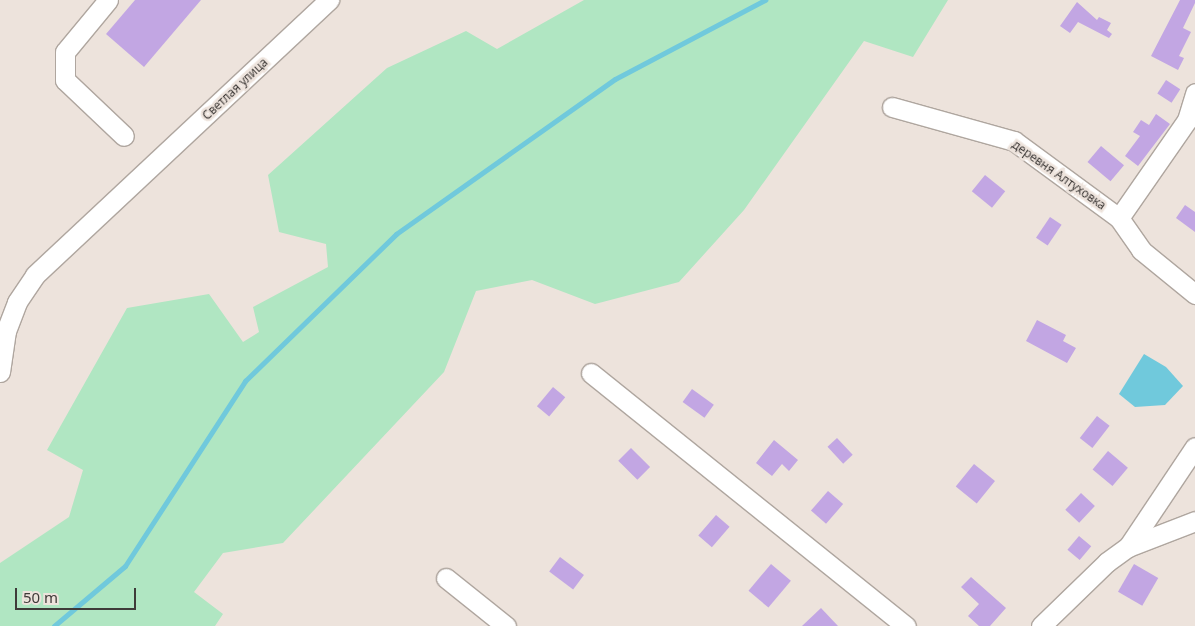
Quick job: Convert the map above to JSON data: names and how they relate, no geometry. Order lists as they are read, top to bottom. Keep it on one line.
{"streets":{"street":["Светлая улица","деревня Алтуховка"]},"scale_bar":"50 m"}
